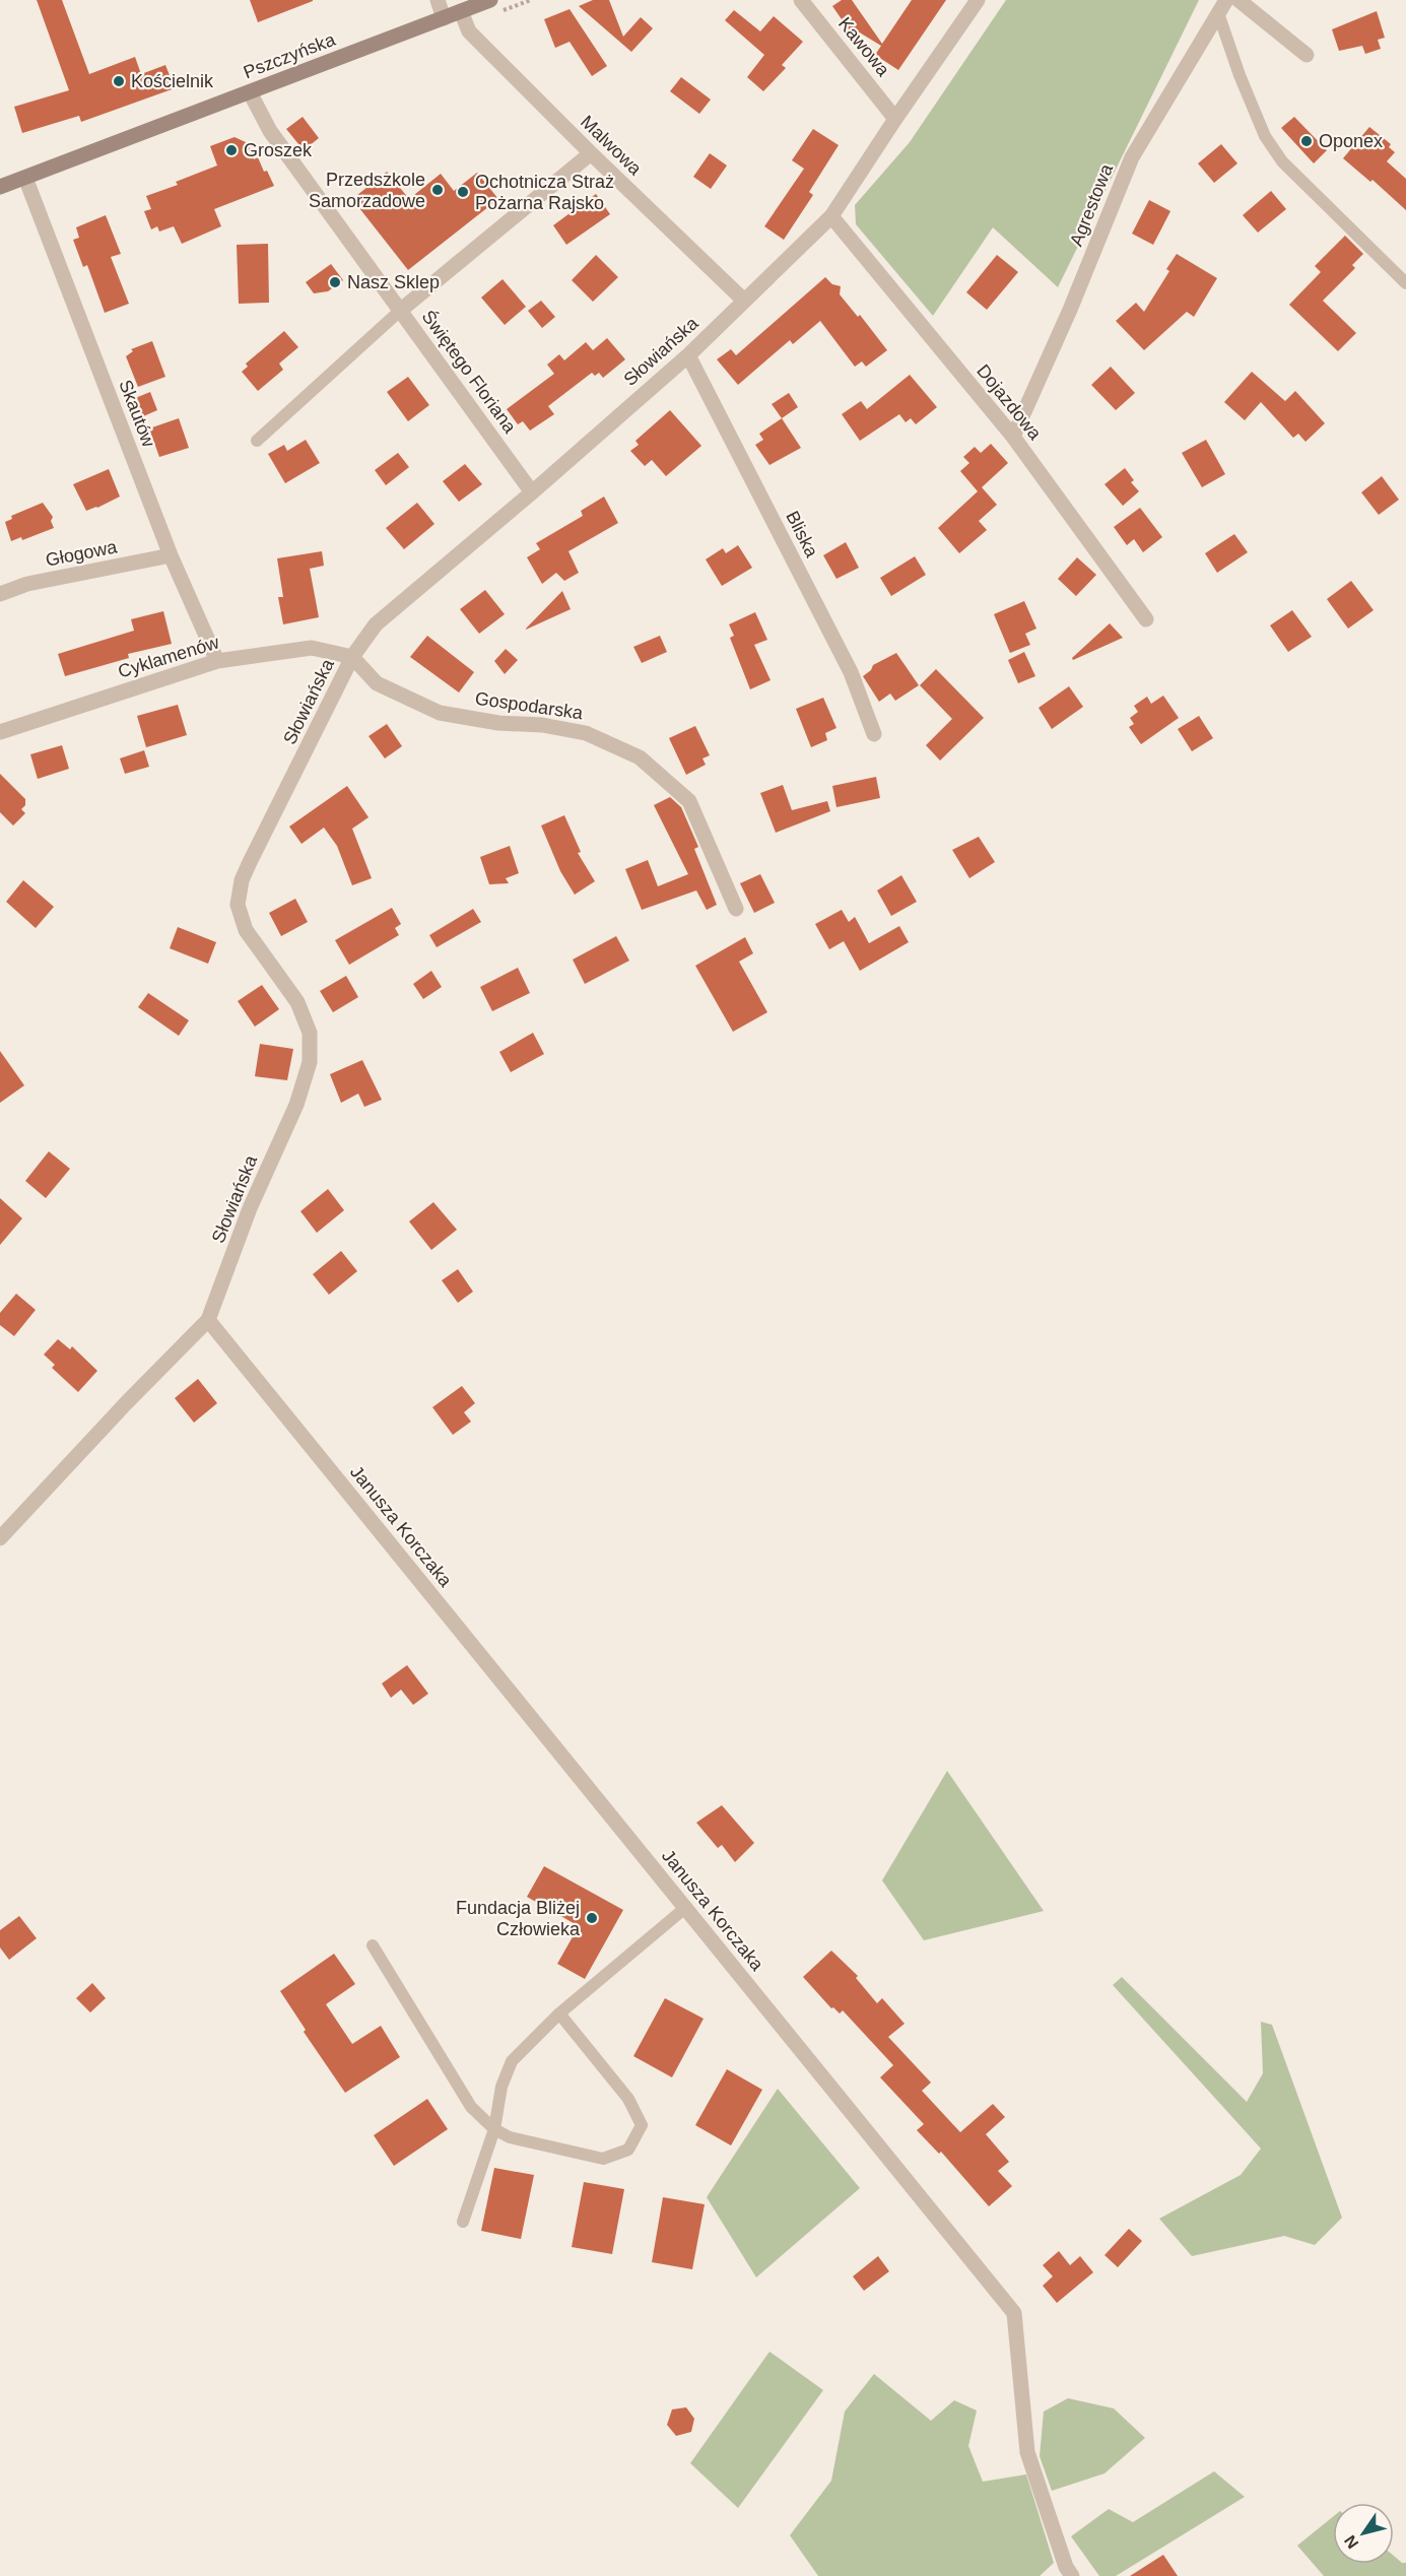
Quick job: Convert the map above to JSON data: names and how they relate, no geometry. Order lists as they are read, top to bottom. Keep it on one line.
{"streets":{"main road":["Pszczyńska"],"street":["Kawowa","Malwowa","Agrestowa","Słowiańska","Świętego Floriana","Dojazdowa","Skautów","Bliska","Głogowa","Cyklamenów","Gospodarska","Janusza Korczaka"]},"crossings":[["Kawowa","Słowiańska"],["Pszczyńska","Malwowa"],["Pszczyńska","Świętego Floriana"],["Pszczyńska","Skautów"],["Malwowa","Słowiańska"],["Agrestowa","Dojazdowa"],["Słowiańska","Świętego Floriana"],["Słowiańska","Dojazdowa"],["Słowiańska","Bliska"],["Słowiańska","Cyklamenów"],["Słowiańska","Gospodarska"],["Słowiańska","Janusza Korczaka"],["Skautów","Głogowa"],["Skautów","Cyklamenów"],["Cyklamenów","Gospodarska"]],"places":["Kościelnik","Oponex","Groszek","Przedszkole Samorzadowe","Ochotnicza Straż Pożarna Rajsko","Nasz Sklep","Fundacja Bliżej Człowieka"],"north":"bottom left"}
